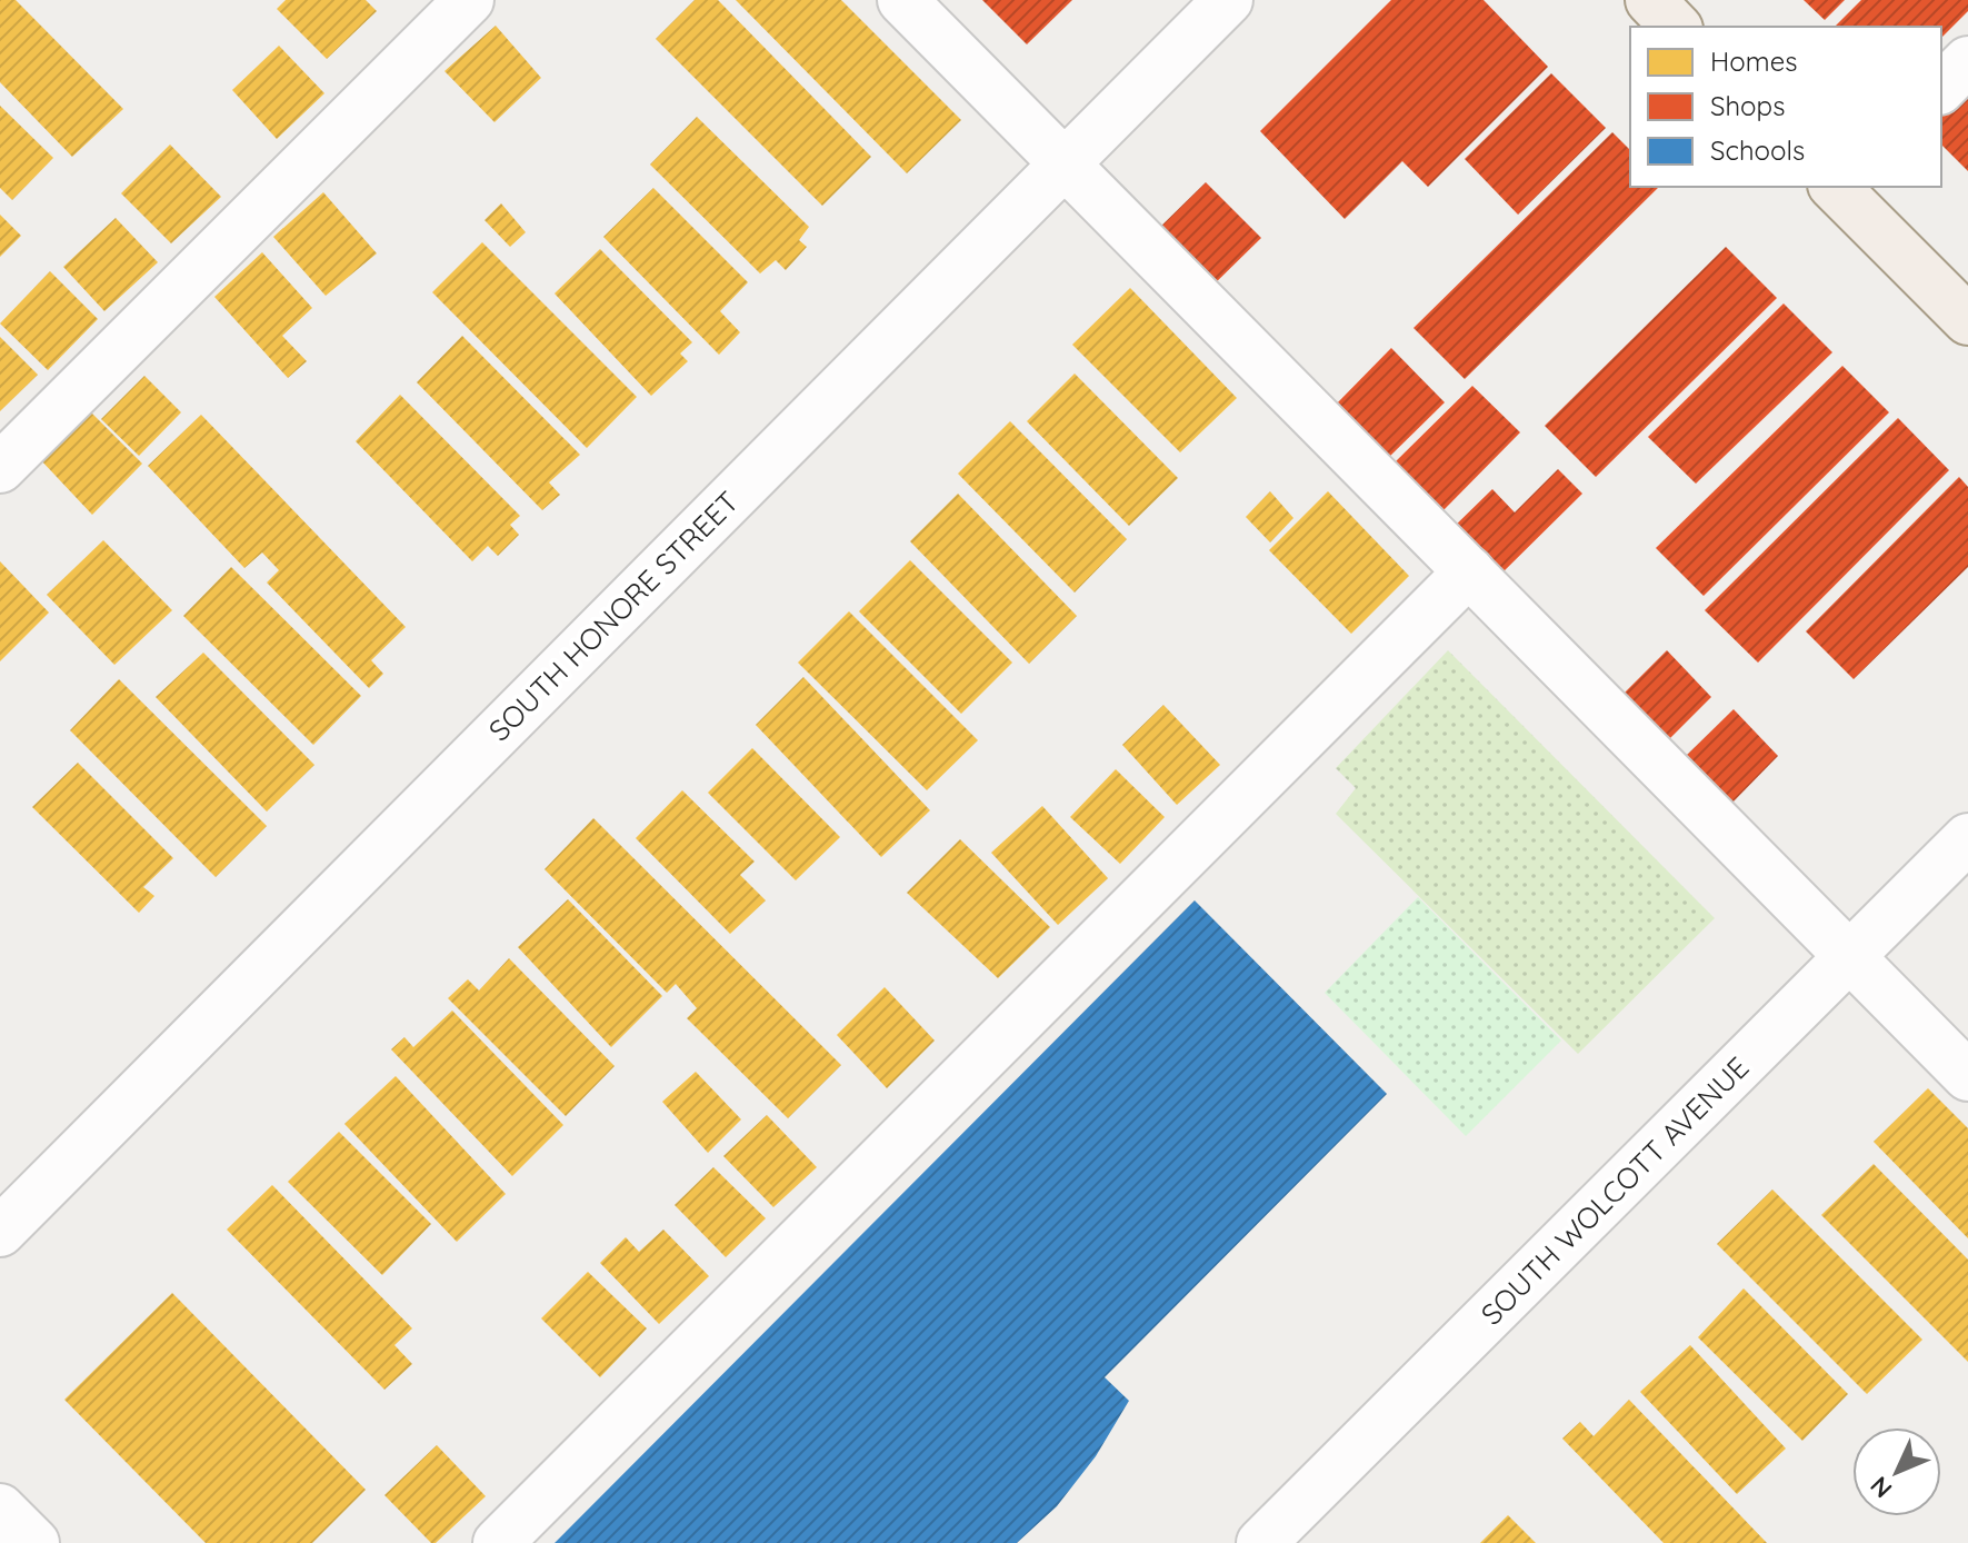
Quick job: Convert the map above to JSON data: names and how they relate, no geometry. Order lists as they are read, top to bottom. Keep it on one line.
{"streets":{"street":["SOUTH HONORE STREET","SOUTH WOLCOTT AVENUE"]},"legend":["Homes","Shops","Schools"],"north":"bottom left"}
